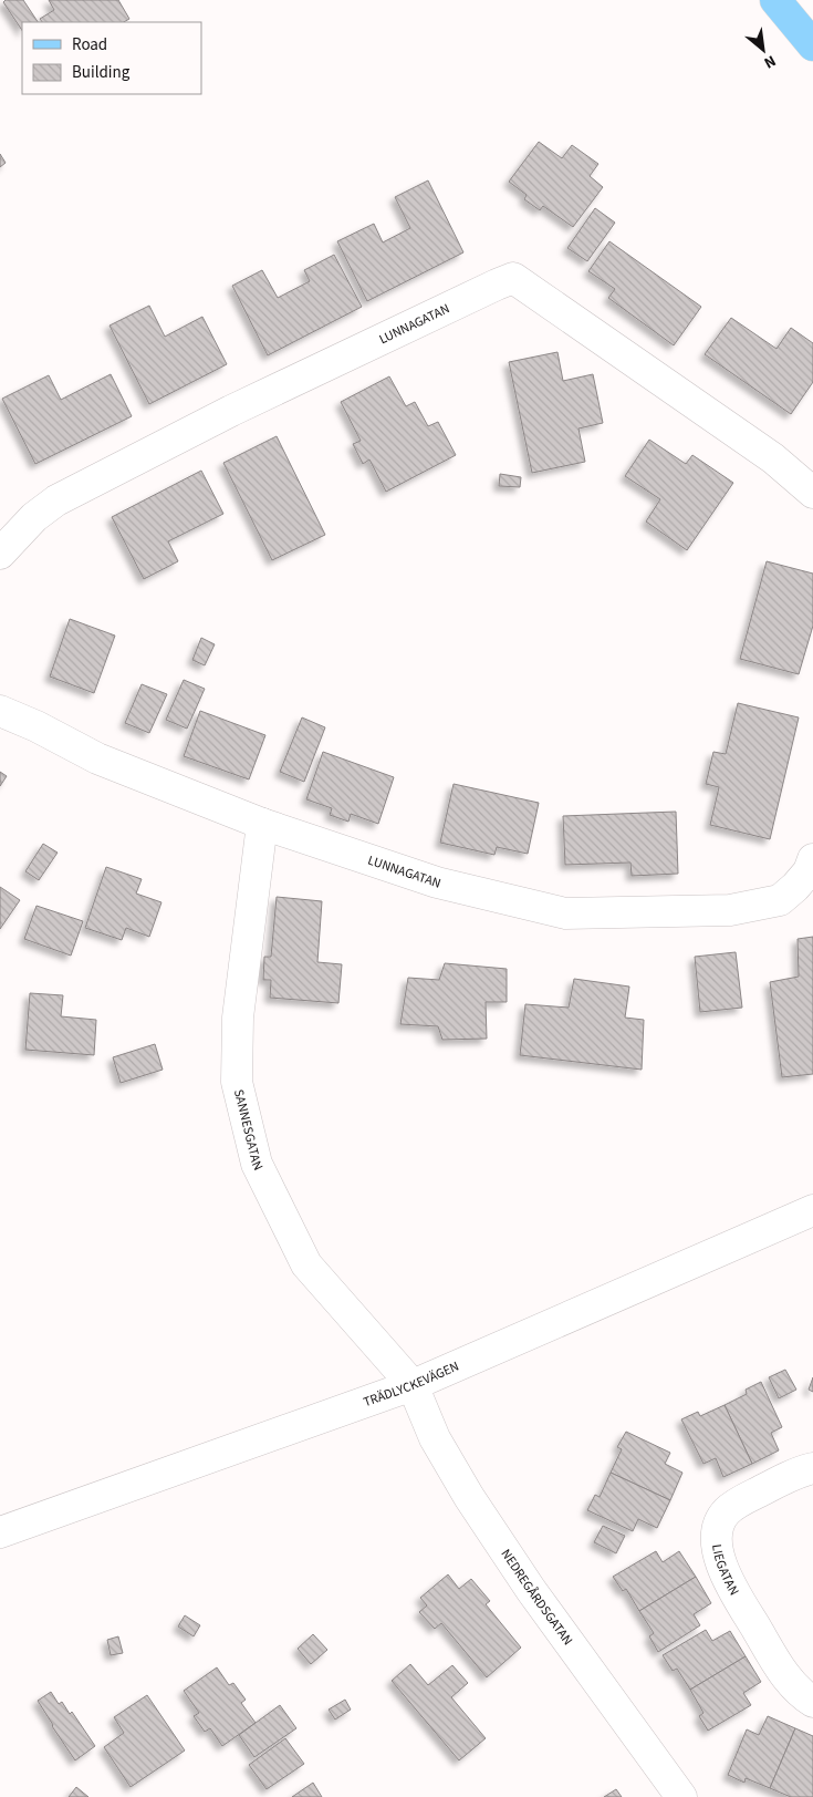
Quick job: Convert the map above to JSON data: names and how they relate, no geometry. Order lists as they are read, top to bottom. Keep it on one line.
{"streets":{"street":["LUNNAGATAN","SANNESGATAN","TRÄDLYCKEVÄGEN","LIEGATAN","NEDREGÅRDSGATAN"]},"crossings":[["LUNNAGATAN","SANNESGATAN"],["SANNESGATAN","TRÄDLYCKEVÄGEN"],["SANNESGATAN","NEDREGÅRDSGATAN"],["TRÄDLYCKEVÄGEN","NEDREGÅRDSGATAN"]],"legend":["Road","Building"],"north":"bottom right"}
